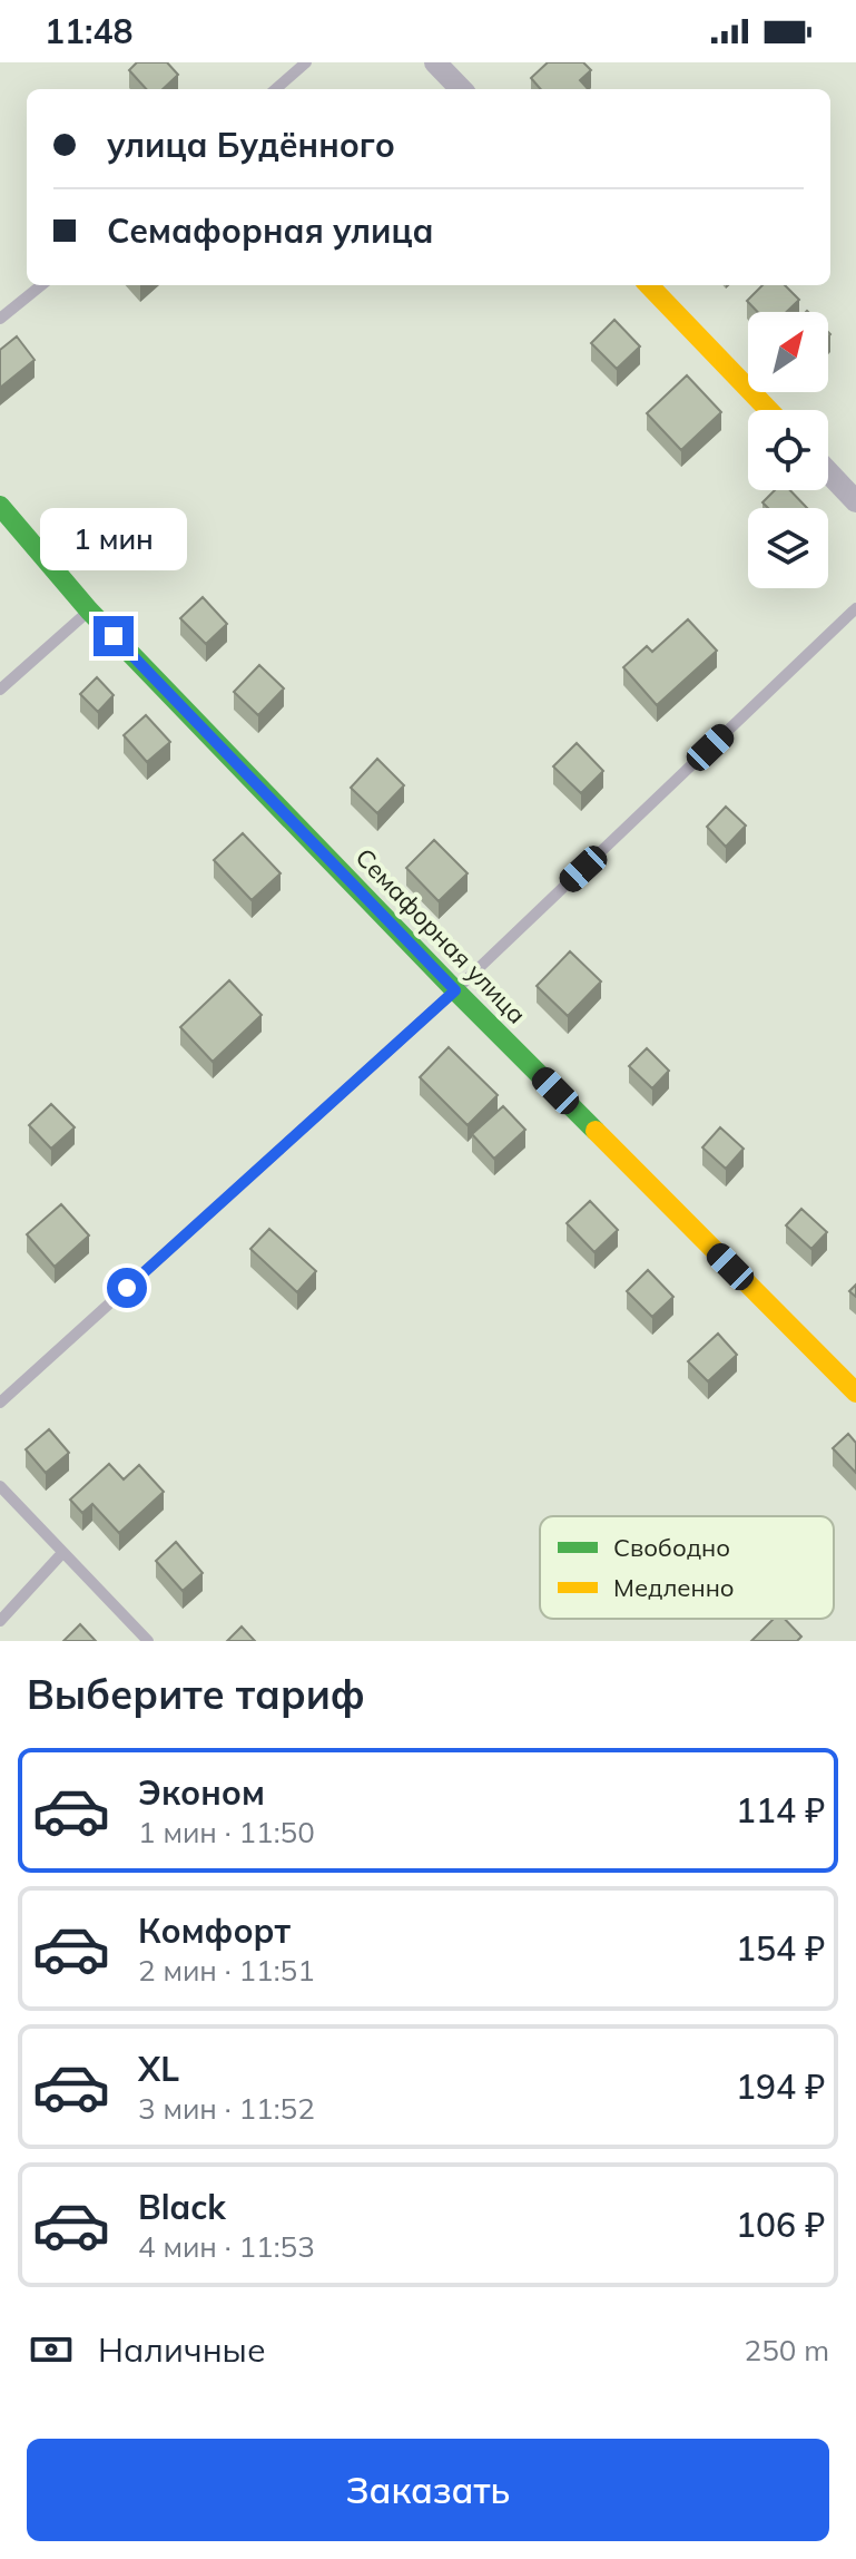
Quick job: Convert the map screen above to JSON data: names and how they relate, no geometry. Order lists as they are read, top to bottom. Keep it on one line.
{"streets":{"street":["Семафорная улица"]},"legend":["Свободно","Медленно"],"north":"top right","page":{"status":"11:48","banner":["улица Будённого","Семафорная улица"],"bubble":"1 мин","heading":"Выберите тариф","list":[{"name":"Эконом","note":"1 мин · 11:50","value":"114 ₽"},{"name":"Комфорт","note":"2 мин · 11:51","value":"154 ₽"},{"name":"XL","note":"3 мин · 11:52","value":"194 ₽"},{"name":"Black","note":"4 мин · 11:53","value":"106 ₽"}],"pay":["Наличные","250 m"],"buttons":"Заказать"}}
